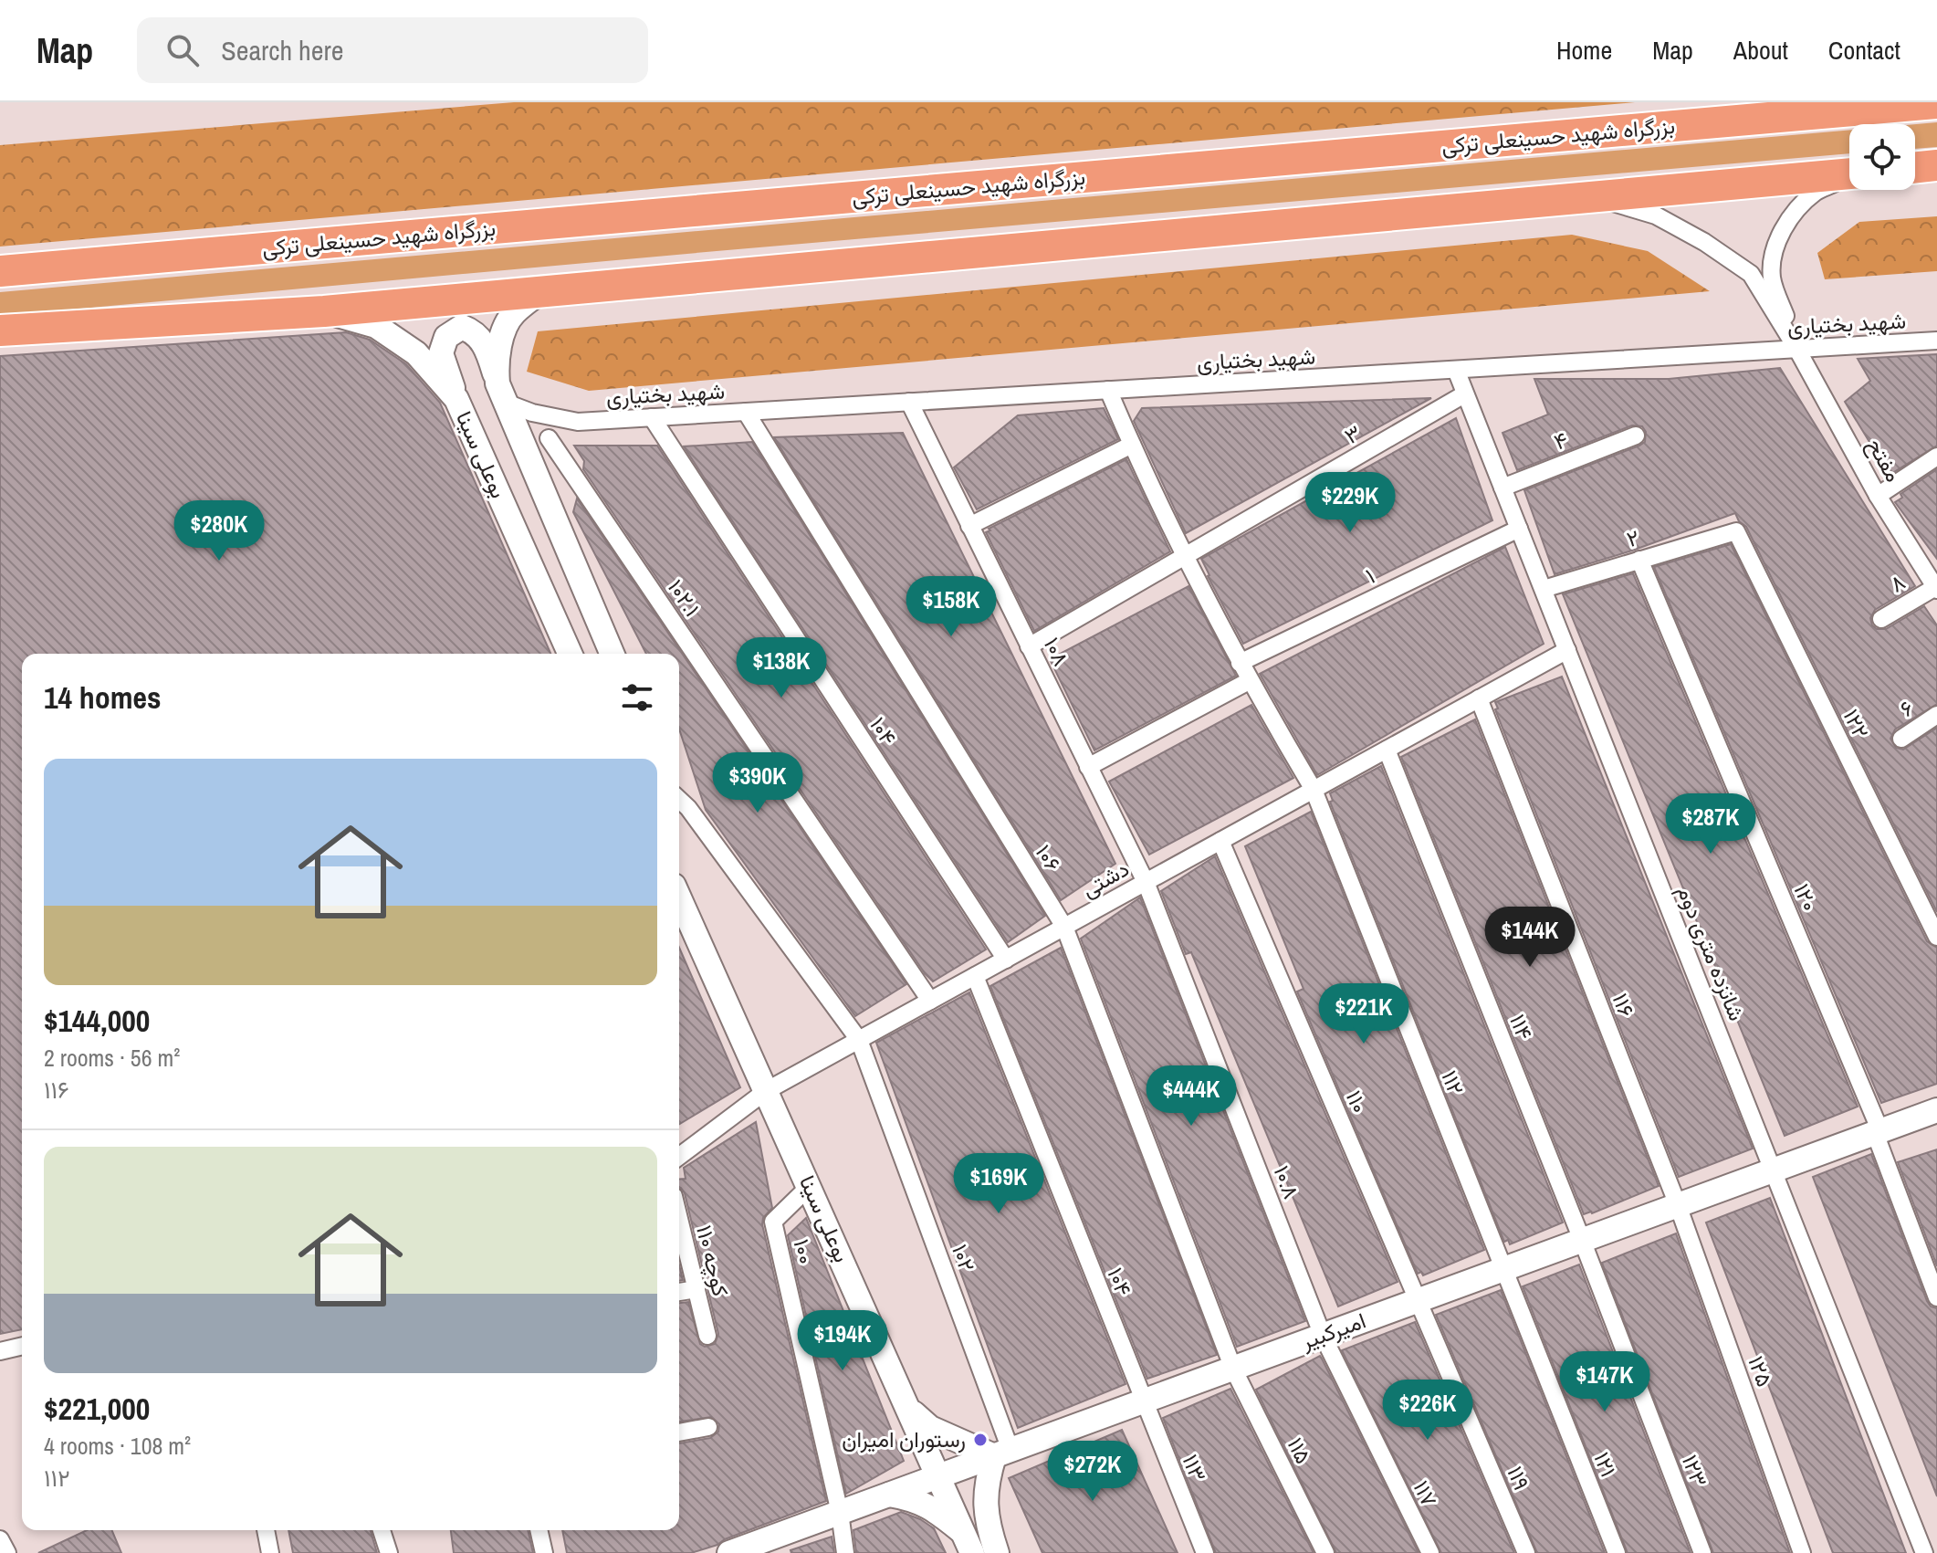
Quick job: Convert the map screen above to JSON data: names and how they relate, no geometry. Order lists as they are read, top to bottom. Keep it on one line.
{"streets":{"highway":["بزرگراه شهید حسینعلی ترکی"],"main road":["بوعلی سینا","امیرکبیر"],"street":["شهید بختیاری","۳","۴","مفتح","۲","۱","۸","۱۰۲.۱","۱۰۸","۶","۱۲۲","۱۰۴","۱۰۶","دشتی","۱۲۰","شانزده متری دوم","۱۱۶","۱۱۴","۱۱۲","۱۱۰","۱۰.۸","۱۰۰","۱۰۲","کوچه ۱۱۰","۱۲۵","۱۱۵","۱۲۱","۱۱۳","۱۲۳","۱۱۹","۱۱۷"]},"crossings":[["شهید بختیاری","مفتح"],["شهید بختیاری","۱۰۸"],["شهید بختیاری","۱۰۴"],["شهید بختیاری","۱۰۶"],["شهید بختیاری","شانزده متری دوم"],["شهید بختیاری","۱۱۲"],["۳","۱۰۸"],["۳","شانزده متری دوم"],["۳","۱۱۲"],["۴","شانزده متری دوم"],["بوعلی سینا","دشتی"],["بوعلی سینا","۱۰۰"],["بوعلی سینا","امیرکبیر"],["مفتح","۸"],["۲","۱۲۲"],["۲","۱۲۰"],["۲","شانزده متری دوم"],["۱","شانزده متری دوم"],["۱","۱۱۲"],["۱۰۲.۱","دشتی"],["۱۰۸","دشتی"],["۱۰۸","۱۰.۸"],["۱۰۴","دشتی"],["۱۰۴","امیرکبیر"],["۱۰۴","۱۱۳"],["۱۰۶","دشتی"],["۱۰۶","امیرکبیر"],["۱۰۶","۱۱۵"],["دشتی","شانزده متری دوم"],["دشتی","۱۱۶"],["دشتی","۱۱۴"],["دشتی","۱۱۲"],["دشتی","۱۱۰"],["دشتی","۱۰.۸"],["دشتی","۱۰۲"],["۱۲۰","امیرکبیر"],["شانزده متری دوم","امیرکبیر"],["۱۱۶","امیرکبیر"],["۱۱۶","۱۲۵"],["۱۱۴","امیرکبیر"],["۱۱۴","۱۲۳"],["۱۱۲","امیرکبیر"],["۱۱۲","۱۲۱"],["۱۱۰","امیرکبیر"],["۱۱۰","۱۱۹"],["۱۰.۸","امیرکبیر"],["۱۰.۸","۱۱۷"],["۱۰۰","امیرکبیر"],["۱۰۲","امیرکبیر"],["امیرکبیر","۱۲۵"],["امیرکبیر","۱۱۵"],["امیرکبیر","۱۲۱"],["امیرکبیر","۱۱۳"],["امیرکبیر","۱۲۳"],["امیرکبیر","۱۱۹"],["امیرکبیر","۱۱۷"]],"places":["رستوران امیران"],"page":{"header":"Map","search":"Search here","nav":["Home","Map","About","Contact"],"price":["$229K","$280K","$158K","$138K","$390K","$287K","$144K","$221K","$444K","$169K","$194K","$147K","$226K","$272K"],"heading":"14 homes","list":[{"name":"$144,000","note":"2 rooms · 56 m² · ۱۱۶"},{"name":"$221,000","note":"4 rooms · 108 m² · ۱۱۲"}]}}
